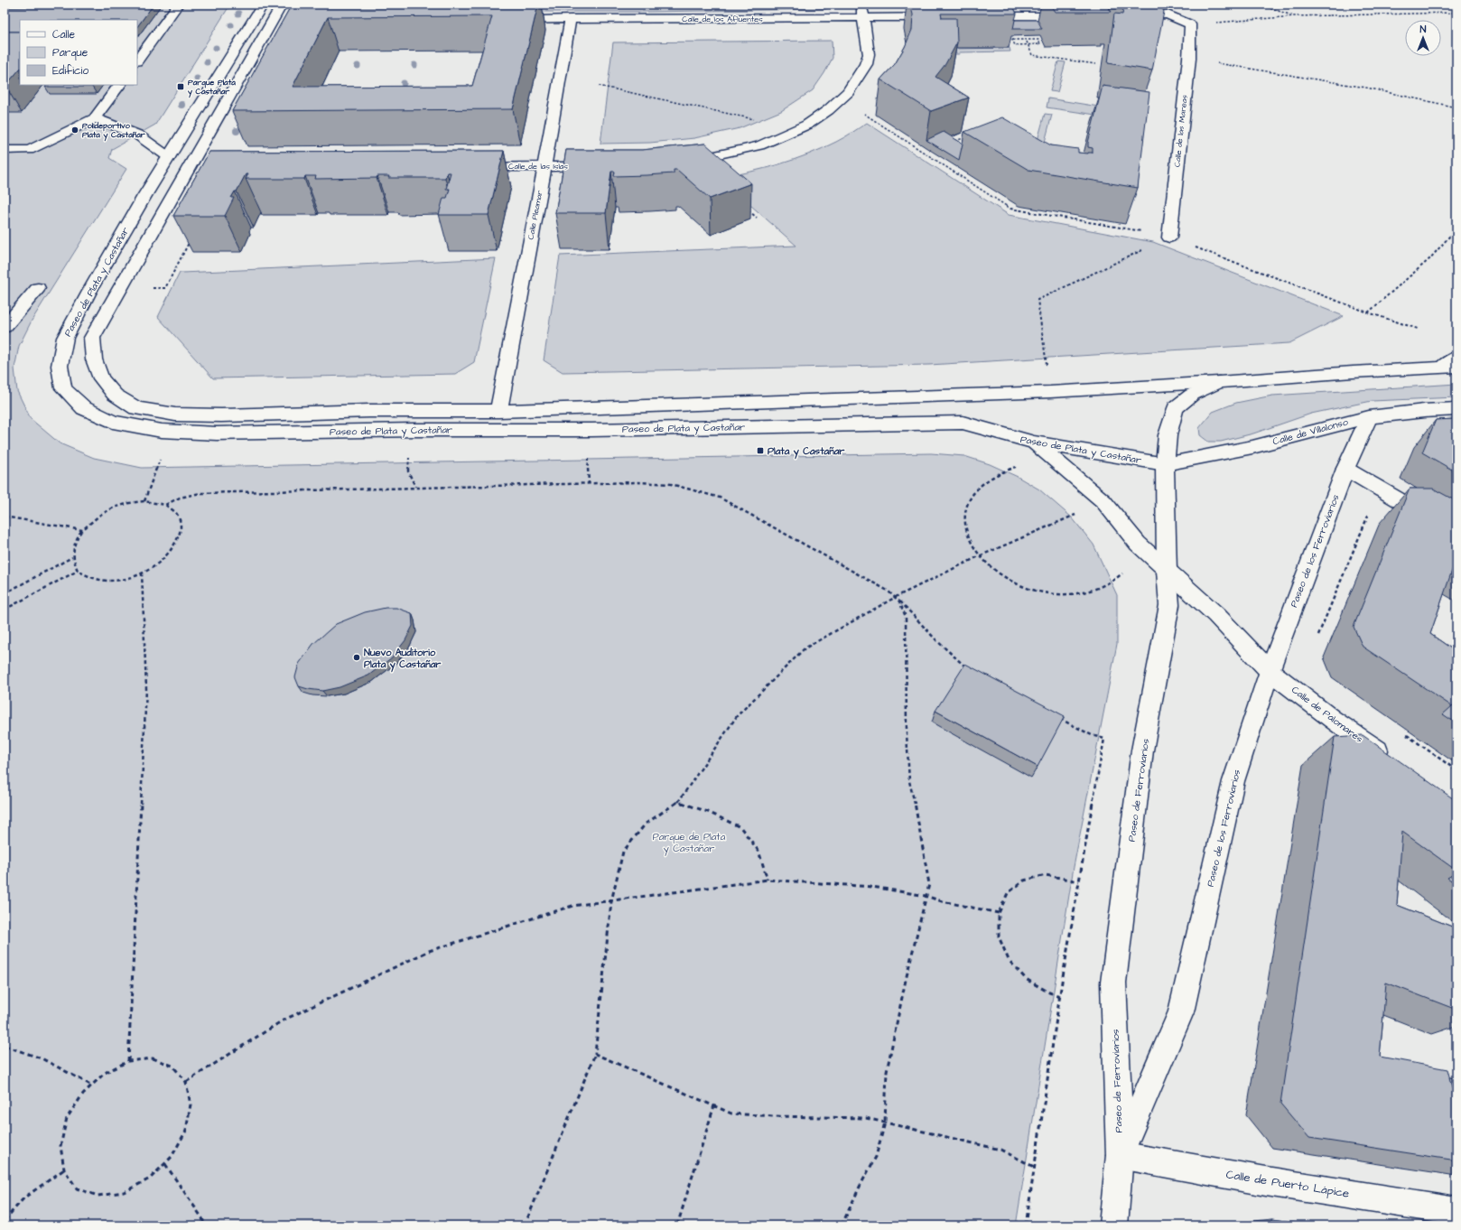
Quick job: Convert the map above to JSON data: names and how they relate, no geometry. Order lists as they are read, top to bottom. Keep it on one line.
{"streets":{"street":["Calle de los Afluentes","Calle de las Mareas","Calle de las Islas","Calle Pleamar","Paseo de Plata y Castañar","Calle de Villalonso","Paseo de los Ferroviarios","Calle de Palomares","Paseo de Ferroviarios","Calle de Puerto Lápice"]},"crossings":[["Calle de los Afluentes","Calle Pleamar"],["Calle de las Islas","Calle Pleamar"],["Calle Pleamar","Paseo de Plata y Castañar"],["Paseo de Plata y Castañar","Calle de Villalonso"],["Calle de Villalonso","Paseo de los Ferroviarios"],["Paseo de los Ferroviarios","Calle de Palomares"],["Paseo de los Ferroviarios","Paseo de Ferroviarios"],["Paseo de los Ferroviarios","Calle de Puerto Lápice"],["Paseo de Ferroviarios","Calle de Puerto Lápice"]],"parks":["Parque de Plata y Castañar"],"places":{"transit":["Parque Plata y Castañar","Plata y Castañar"],"other":["Polideportivo Plata y Castañar","Nuevo Auditorio Plata y Castañar"]},"legend":["Calle","Parque","Edificio"],"north":"top"}
